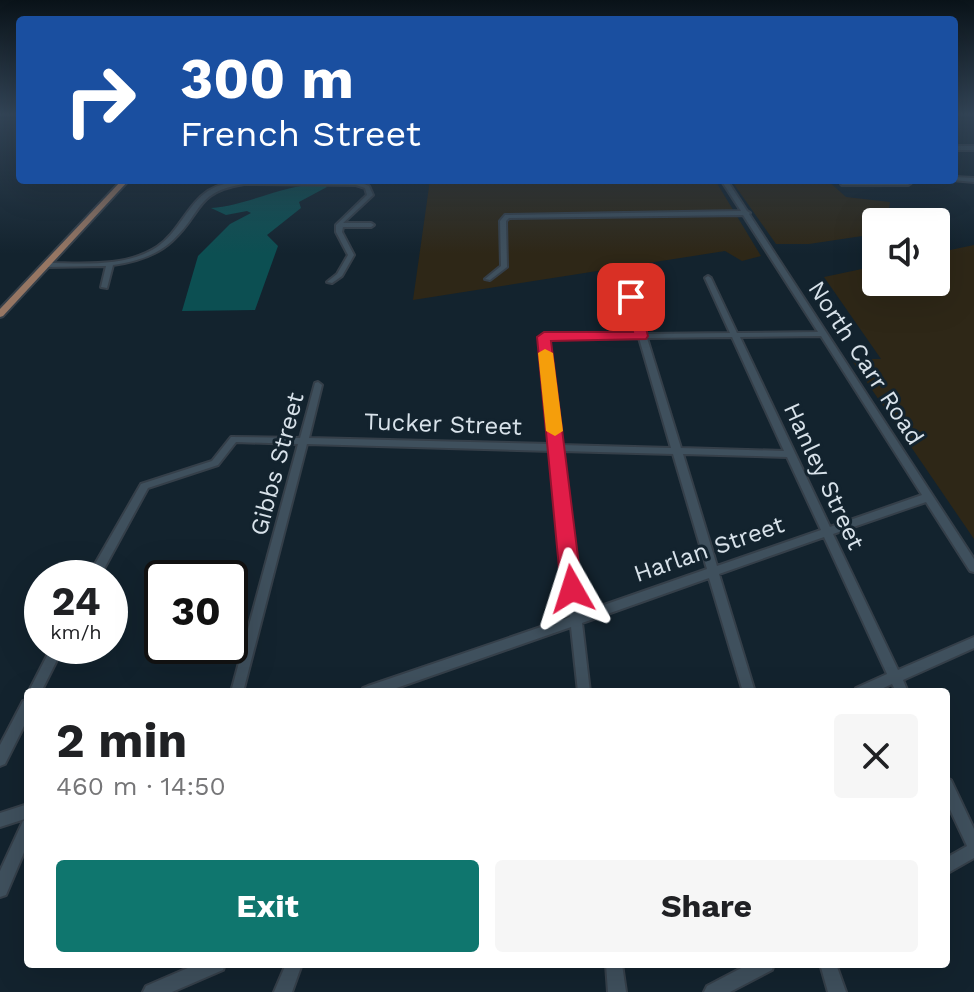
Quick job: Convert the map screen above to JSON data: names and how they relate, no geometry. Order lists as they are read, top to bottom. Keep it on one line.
{"streets":{"street":["North Carr Road","Tucker Street","Gibbs Street","Hanley Street","Harlan Street"]},"crossings":[["North Carr Road","Harlan Street"],["Tucker Street","Gibbs Street"],["Tucker Street","Hanley Street"],["Hanley Street","Harlan Street"]],"page":{"turn":["300 m","French Street"],"speed":"24 km/h","limit":"30","heading":["2 min","460 m · 14:50"],"buttons":["Exit","Share"]}}
